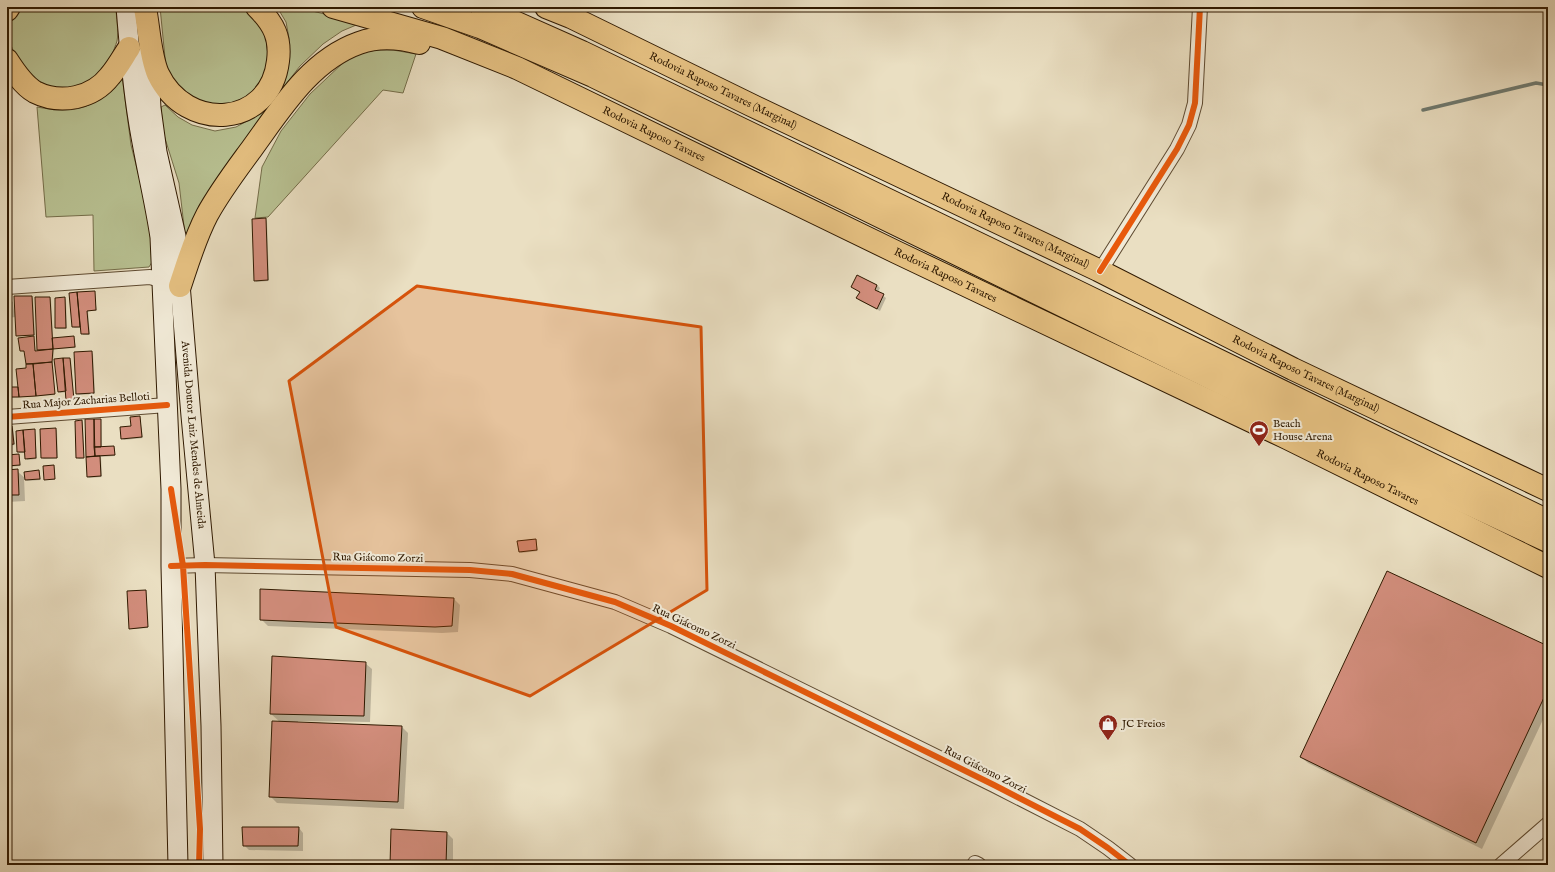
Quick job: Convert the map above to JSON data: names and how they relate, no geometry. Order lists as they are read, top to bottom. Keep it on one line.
{"streets":{"highway":["Rodovia Raposo Tavares (Marginal)","Rodovia Raposo Tavares"],"main road":["Avenida Doutor Luiz Mendes de Almeida"],"street":["Rua Major Zacharias Belloti","Rua Giácomo Zorzi"]},"crossings":[["Rua Major Zacharias Belloti","Avenida Doutor Luiz Mendes de Almeida"],["Avenida Doutor Luiz Mendes de Almeida","Rua Giácomo Zorzi"]],"places":{"sports":["Beach House Arena"],"shop":["JC Freios"]}}
